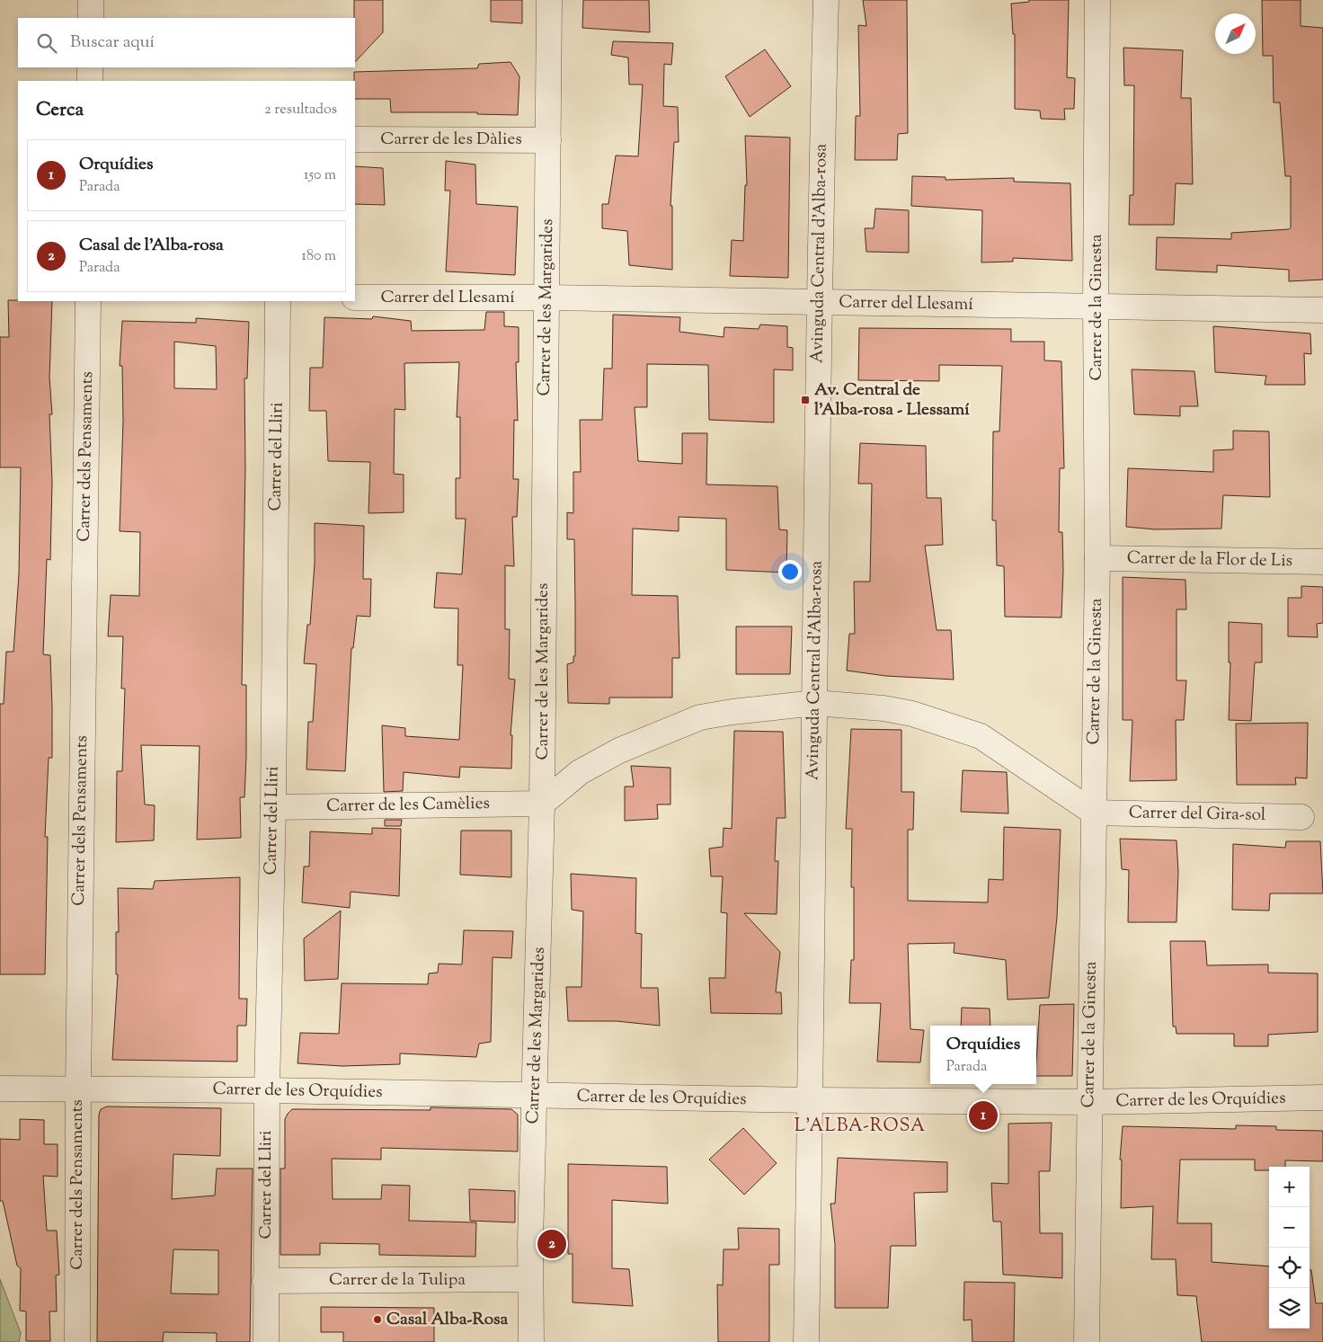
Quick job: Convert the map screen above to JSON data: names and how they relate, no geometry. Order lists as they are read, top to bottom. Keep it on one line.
{"streets":{"street":["Carrer de les Dàlies","Avinguda Central d'Alba-rosa","Carrer del Llesamí","Carrer de les Margarides","Carrer de la Ginesta","Carrer dels Pensaments","Carrer del Lliri","Carrer de la Flor de Lis","Carrer de les Camèlies","Carrer del Gira-sol","Carrer de les Orquídies","Carrer de la Tulipa"]},"crossings":[["Carrer de les Dàlies","Carrer de les Margarides"],["Avinguda Central d'Alba-rosa","Carrer del Llesamí"],["Avinguda Central d'Alba-rosa","Carrer de les Orquídies"],["Carrer del Llesamí","Carrer de les Margarides"],["Carrer del Llesamí","Carrer de la Ginesta"],["Carrer de les Margarides","Carrer de les Camèlies"],["Carrer de les Margarides","Carrer de les Orquídies"],["Carrer de les Margarides","Carrer de la Tulipa"],["Carrer de la Ginesta","Carrer de la Flor de Lis"],["Carrer de la Ginesta","Carrer del Gira-sol"],["Carrer de la Ginesta","Carrer de les Orquídies"],["Carrer dels Pensaments","Carrer de les Orquídies"],["Carrer del Lliri","Carrer de les Camèlies"],["Carrer del Lliri","Carrer de les Orquídies"],["Carrer del Lliri","Carrer de la Tulipa"]],"districts":["L'ALBA-ROSA"],"places":{"transit":["Av. Central de l'Alba-rosa - Llessamí"],"other":["Casal Alba-Rosa"]},"north":"top right","page":{"search":"Buscar aquí","heading":["Cerca","2 resultados"],"list":[{"mark":"1","name":"Orquídies","note":"Parada","value":"150 m"},{"mark":"2","name":"Casal de l'Alba-rosa","note":"Parada","value":"180 m"}],"popup":["Orquídies","Parada"],"pins":["1","2"],"map_buttons":["+","−"]}}
